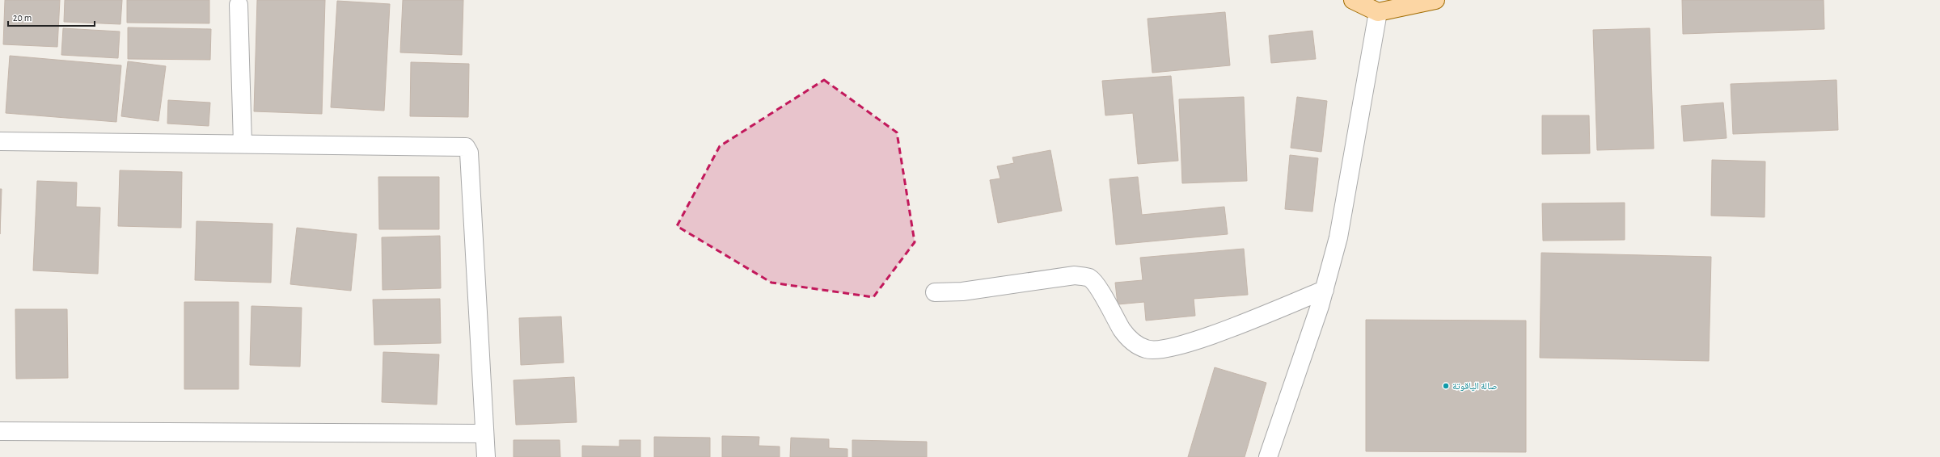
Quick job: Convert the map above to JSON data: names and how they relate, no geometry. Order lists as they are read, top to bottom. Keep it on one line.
{"places":["صالة الياقوتة"],"scale_bar":"20 m"}
